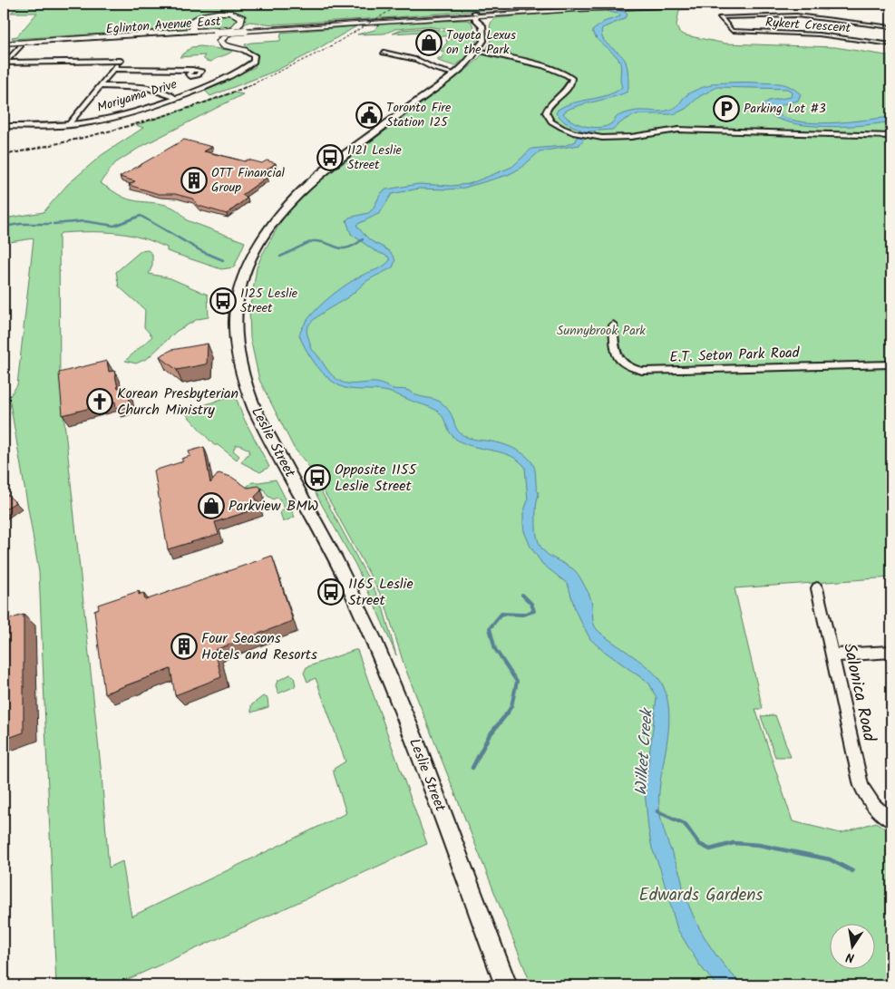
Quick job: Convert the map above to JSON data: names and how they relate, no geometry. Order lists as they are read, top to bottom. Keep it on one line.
{"streets":{"main road":["Eglinton Avenue East","Moriyama Drive","Leslie Street"],"street":["Rykert Crescent","E.T. Seton Park Road","Salonica Road"]},"crossings":[["Eglinton Avenue East","Leslie Street"]],"water":["Wilket Creek"],"parks":["Sunnybrook Park","Edwards Gardens"],"places":{"shop":["Toyota Lexus on the Park","Parkview BMW"],"parking":["Parking Lot #3"],"public building":["Toronto Fire Station 125"],"bus stop":["1121 Leslie Street","1125 Leslie Street","Opposite 1155 Leslie Street","1165 Leslie Street"],"building":["OTT Financial Group","Four Seasons Hotels and Resorts"],"church":["Korean Presbyterian Church Ministry"]},"north":"bottom"}
